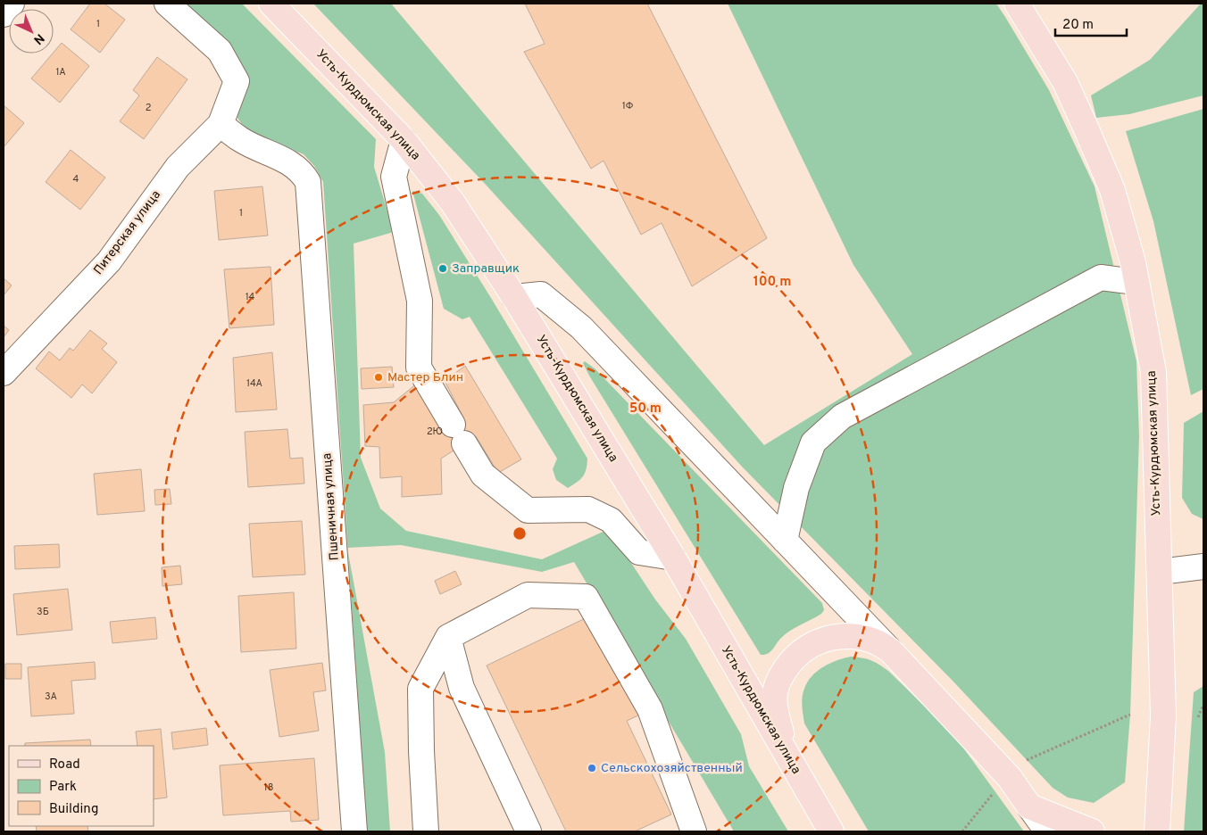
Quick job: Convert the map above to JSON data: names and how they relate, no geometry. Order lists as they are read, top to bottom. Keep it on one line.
{"streets":{"main road":["Усть-Курдюмская улица"],"street":["Питерская улица","Пшеничная улица"]},"crossings":[["Питерская улица","Пшеничная улица"]],"places":["Заправщик","Мастер Блин","Сельскохозяйственный"],"house_numbers":["1","1А","1Ф","2","4","1","14","14А","2Ю","3Б","3А","18"],"legend":["Road","Park","Building"],"scale_bar":"20 m","north":"bottom right","rings":["100 m","50 m"]}
